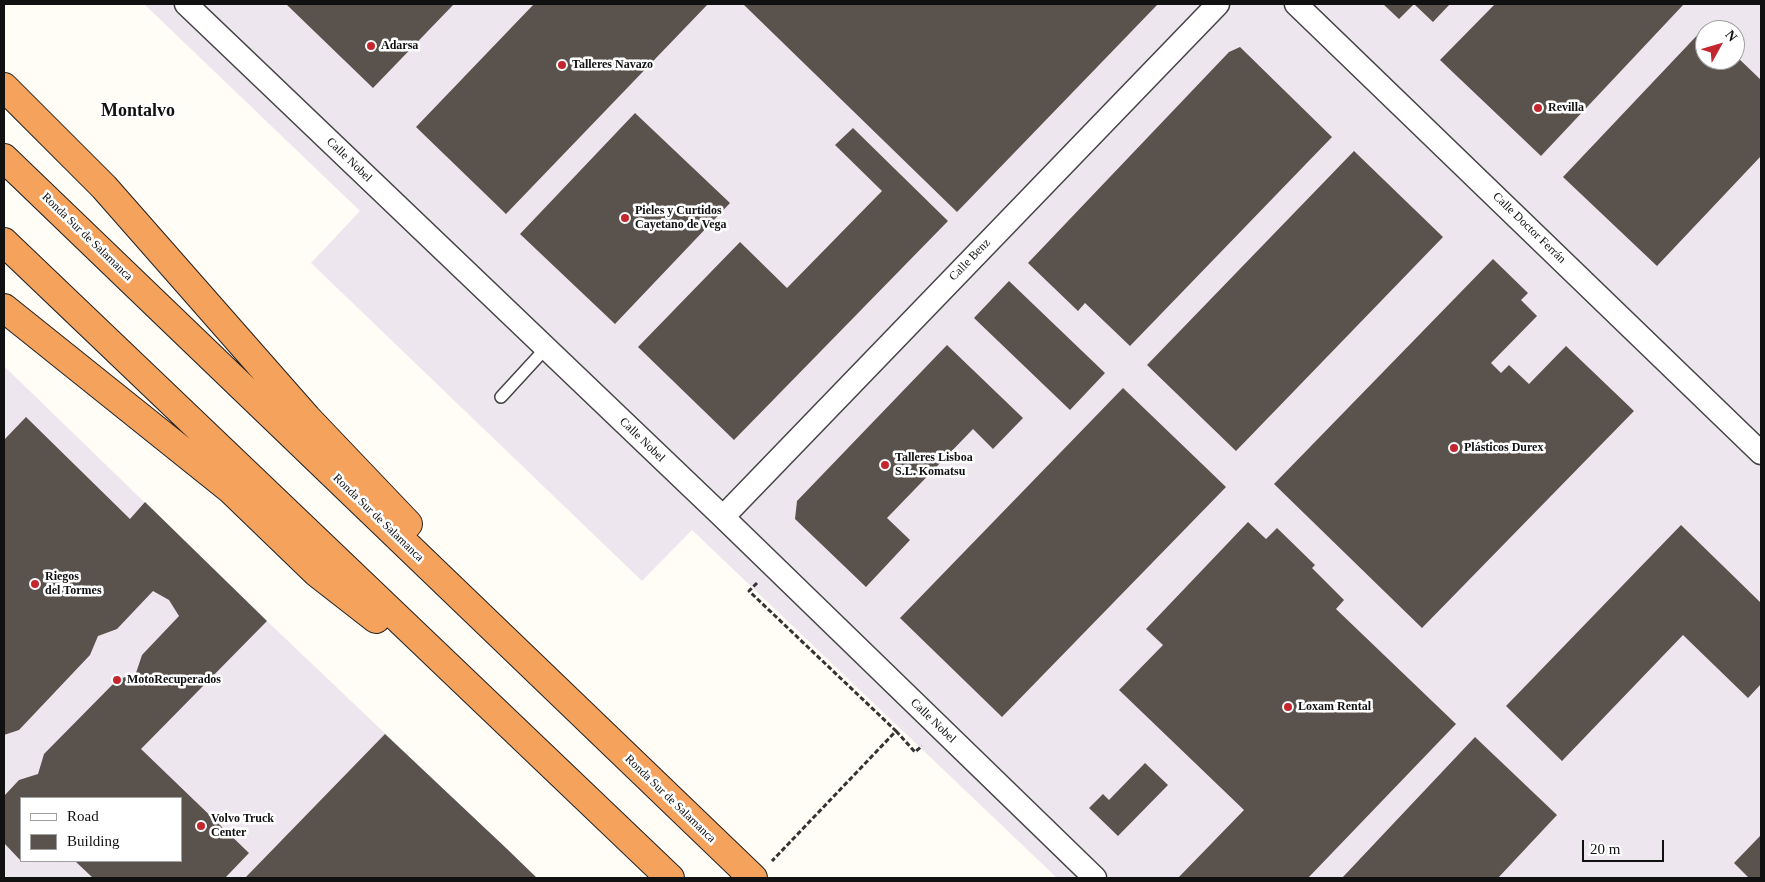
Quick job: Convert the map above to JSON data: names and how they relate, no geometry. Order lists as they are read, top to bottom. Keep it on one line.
{"streets":{"highway":["Ronda Sur de Salamanca"],"street":["Calle Nobel","Calle Doctor Ferrán","Calle Benz"]},"crossings":[["Calle Nobel","Calle Benz"]],"districts":["Montalvo"],"places":["Adarsa","Talleres Navazo","Revilla","Pieles y Curtidos Cayetano de Vega","Plásticos Durex","Talleres Lisboa S.L. Komatsu","Riegos del Tormes","MotoRecuperados","Loxam Rental","Volvo Truck Center"],"legend":["Road","Building"],"scale_bar":"20 m","north":"top right"}
